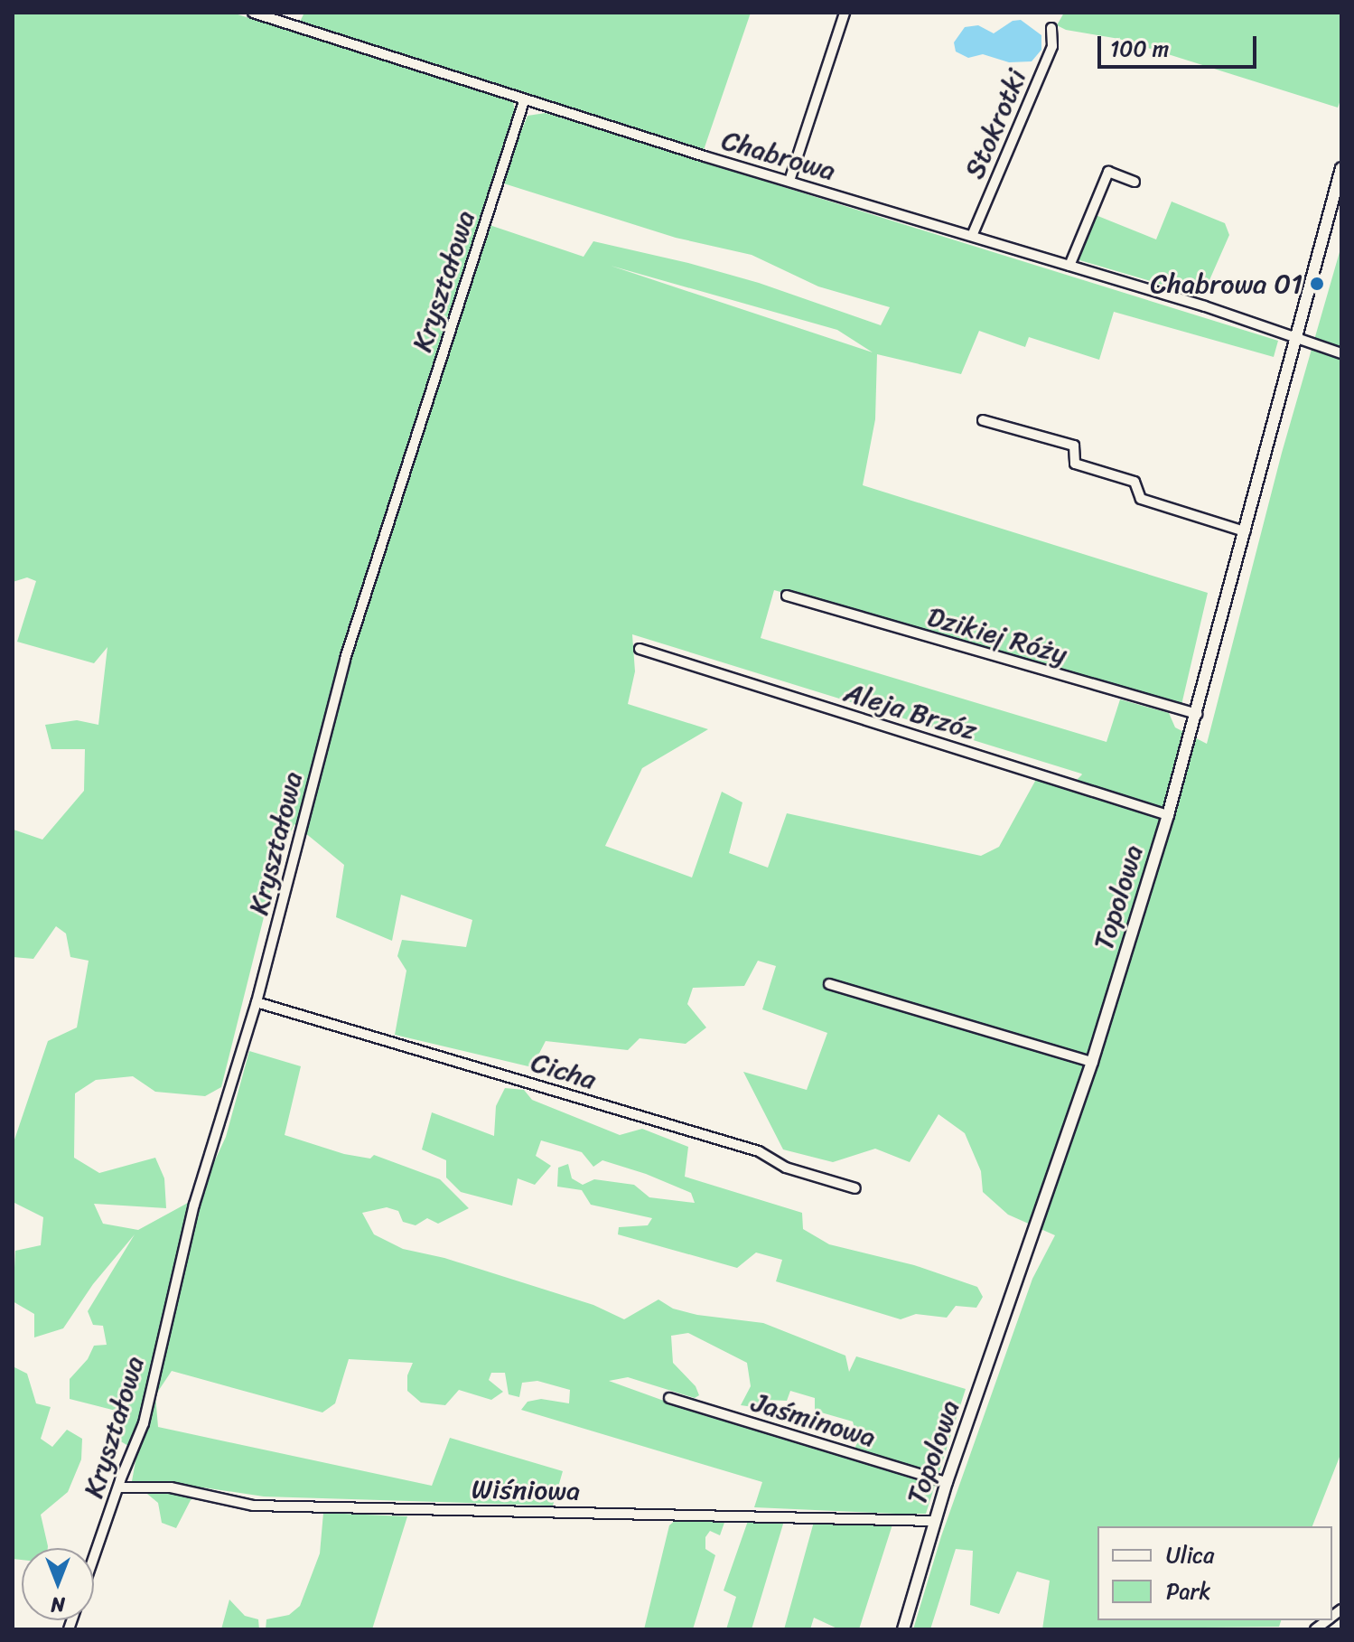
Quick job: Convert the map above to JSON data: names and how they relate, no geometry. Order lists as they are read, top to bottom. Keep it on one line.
{"streets":{"street":["Stokrotki","Chabrowa","Kryształowa","Dzikiej Róży","Aleja Brzóz","Topolowa","Cicha","Jaśminowa","Wiśniowa"]},"crossings":[["Stokrotki","Chabrowa"],["Chabrowa","Kryształowa"],["Chabrowa","Topolowa"],["Kryształowa","Cicha"],["Kryształowa","Wiśniowa"],["Dzikiej Róży","Topolowa"],["Aleja Brzóz","Topolowa"],["Topolowa","Jaśminowa"],["Topolowa","Wiśniowa"]],"places":["Chabrowa 01"],"legend":["Ulica","Park"],"scale_bar":"100 m","north":"bottom"}
